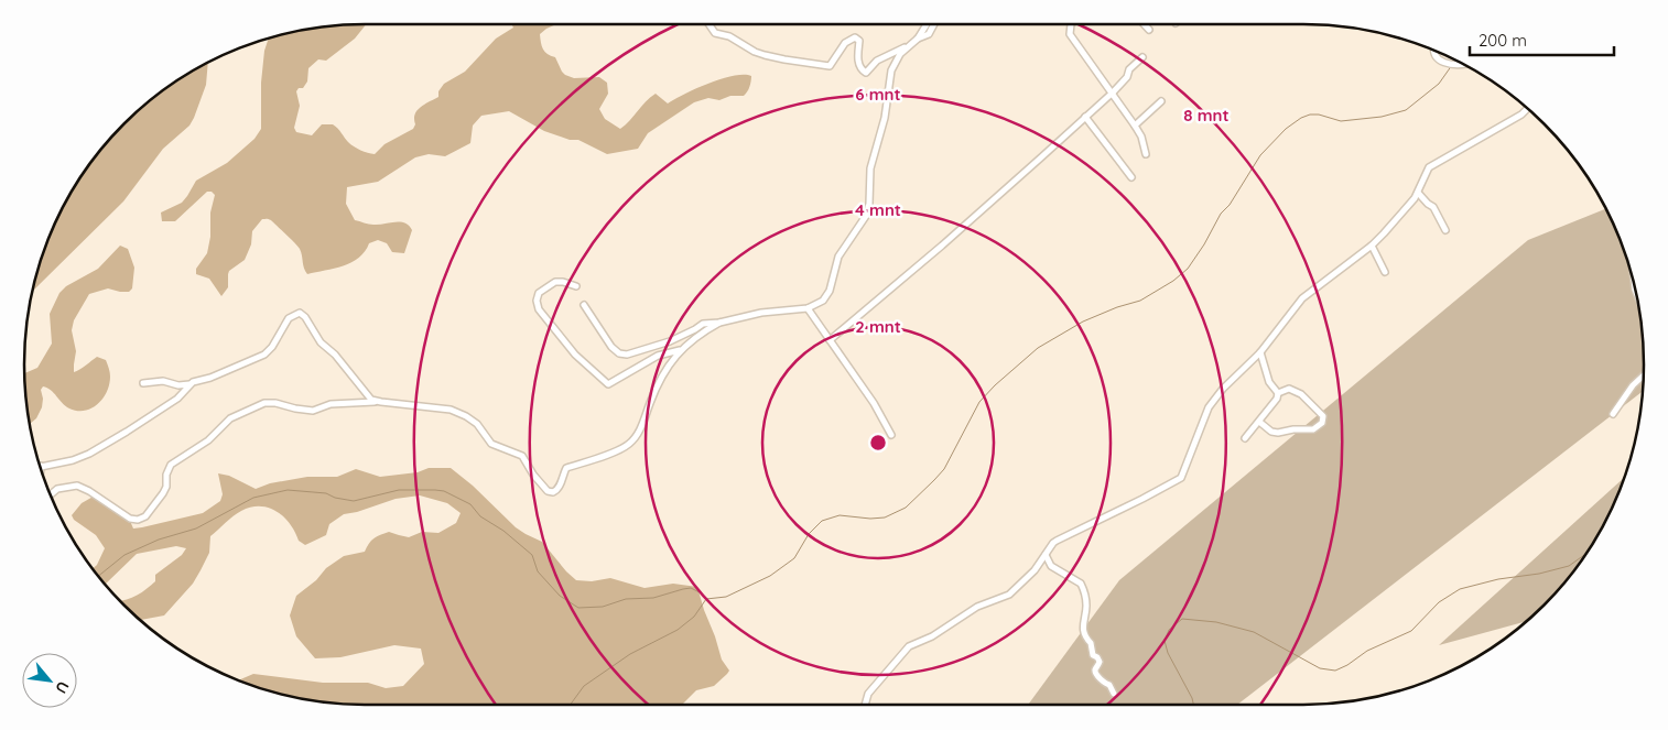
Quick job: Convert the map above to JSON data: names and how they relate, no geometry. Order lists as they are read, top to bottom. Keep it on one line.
{"scale_bar":"200 m","north":"bottom right","rings":["6 mnt","8 mnt","4 mnt","2 mnt"]}
